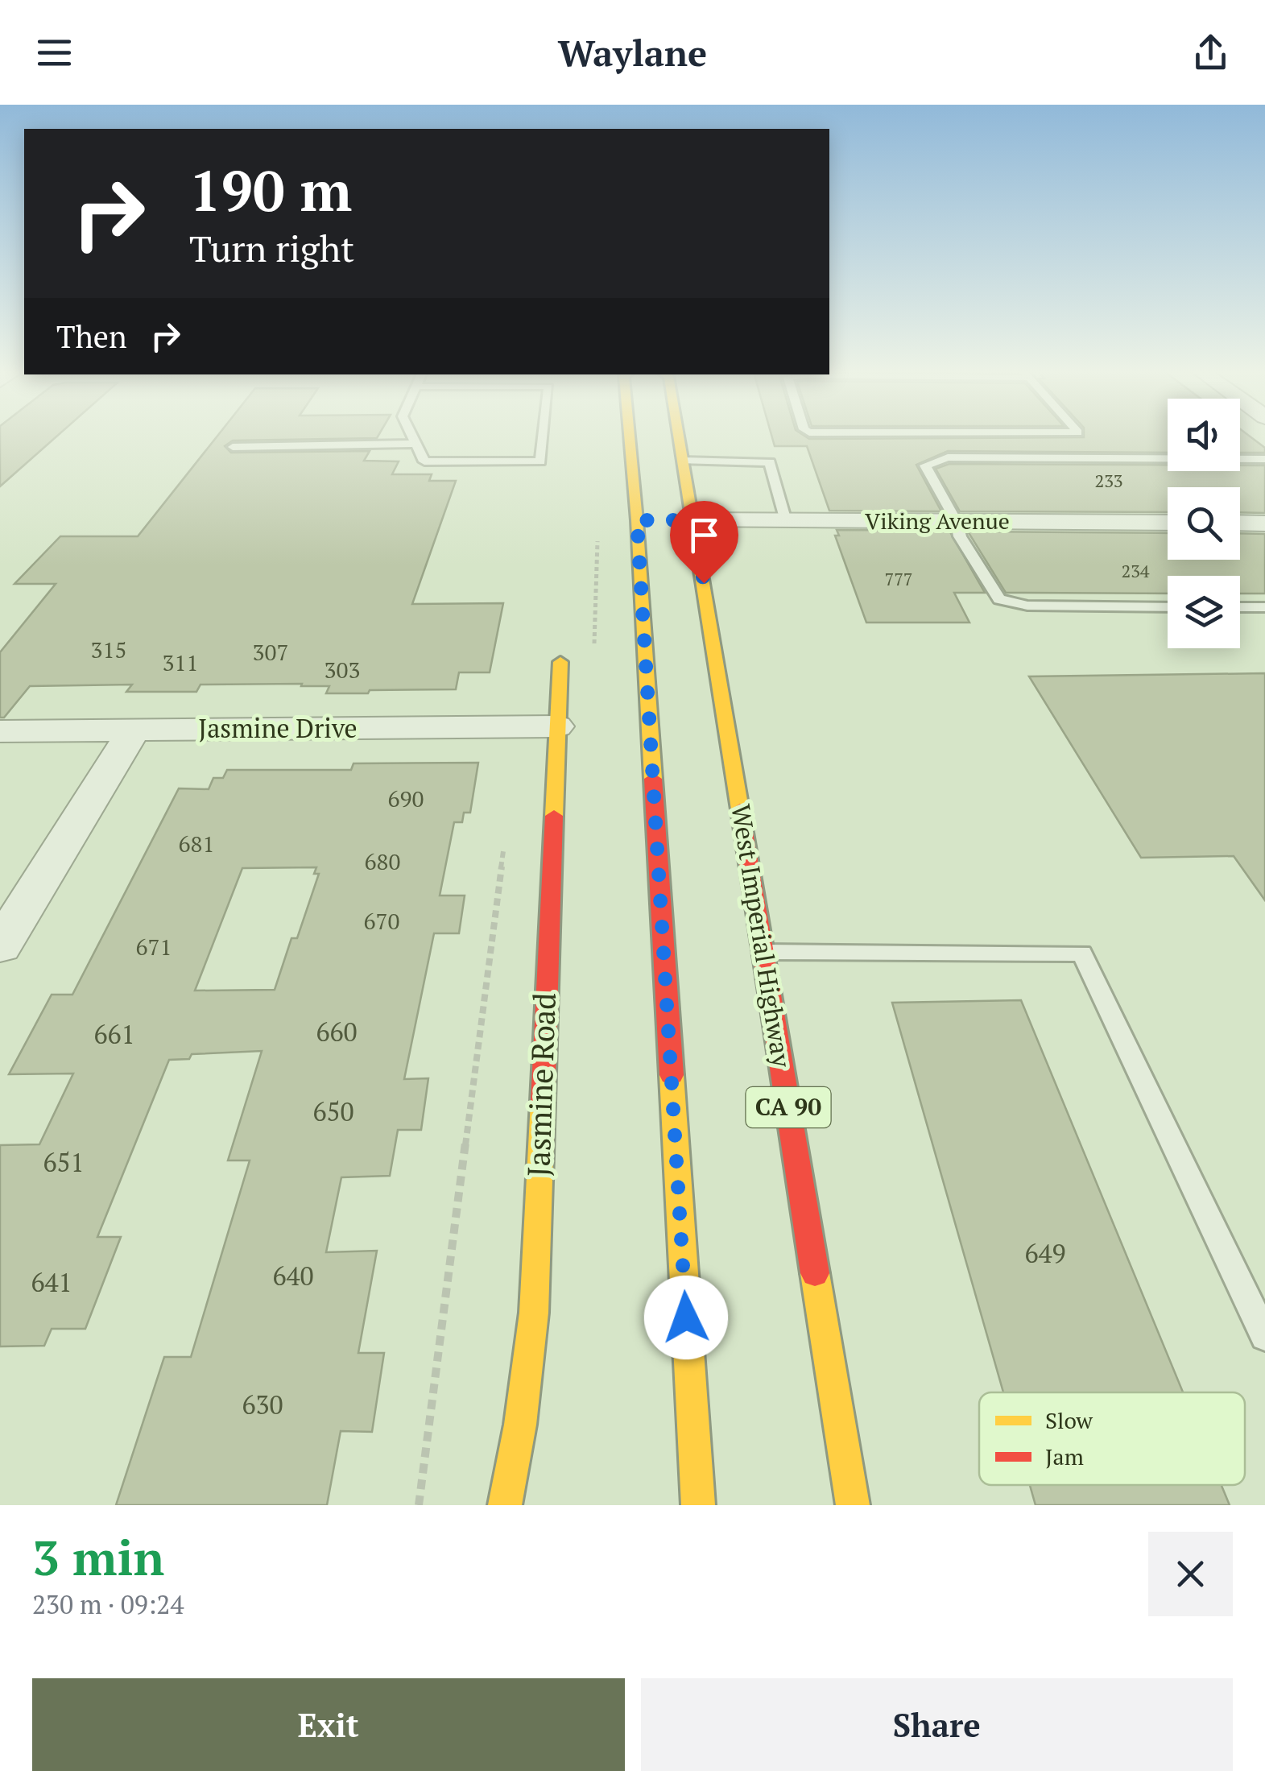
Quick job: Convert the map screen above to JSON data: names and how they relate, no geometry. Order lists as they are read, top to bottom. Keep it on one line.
{"streets":{"main road":["West Imperial Highway","Jasmine Road","CA 90"],"street":["Viking Avenue","Jasmine Drive"]},"crossings":[["Viking Avenue","West Imperial Highway"],["Jasmine Drive","Jasmine Road"]],"house_numbers":["233","234","777","315","307","311","303","690","681","680","670","671","660","661","650","651","649","640","641","630"],"legend":["Slow","Jam"],"page":{"header":"Waylane","turn":["190 m","Turn right"],"then":"Then","heading":["3 min","230 m · 09:24"],"buttons":["Exit","Share"]}}
